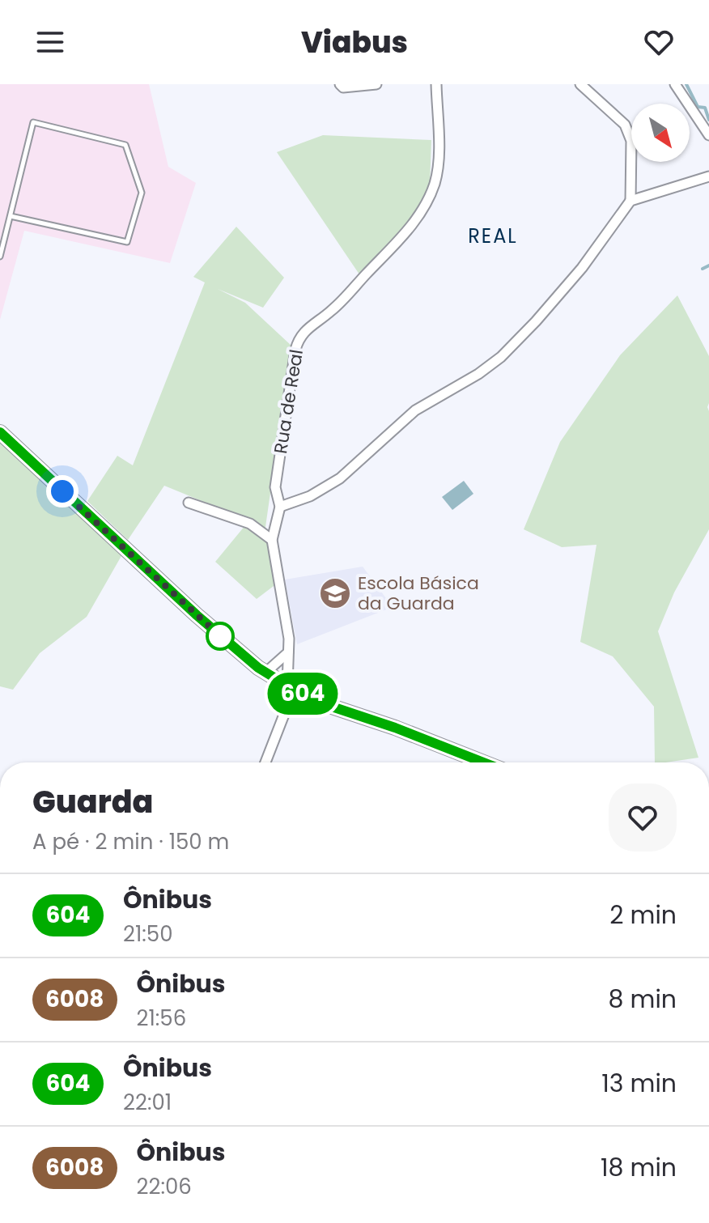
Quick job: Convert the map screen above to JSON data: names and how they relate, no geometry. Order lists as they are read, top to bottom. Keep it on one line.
{"streets":{"street":["Rua de Real"]},"districts":["REAL"],"places":{"school or university":["Escola Básica da Guarda"]},"lines":["bus line 604"],"north":"bottom right","page":{"header":"Viabus","on_map":"604","heading":["Guarda","A pé · 2 min · 150 m"],"list":[{"mark":"604","name":"Ônibus","note":"21:50","value":"2 min"},{"mark":"6008","name":"Ônibus","note":"21:56","value":"8 min"},{"mark":"604","name":"Ônibus","note":"22:01","value":"13 min"},{"mark":"6008","name":"Ônibus","note":"22:06","value":"18 min"}]}}
